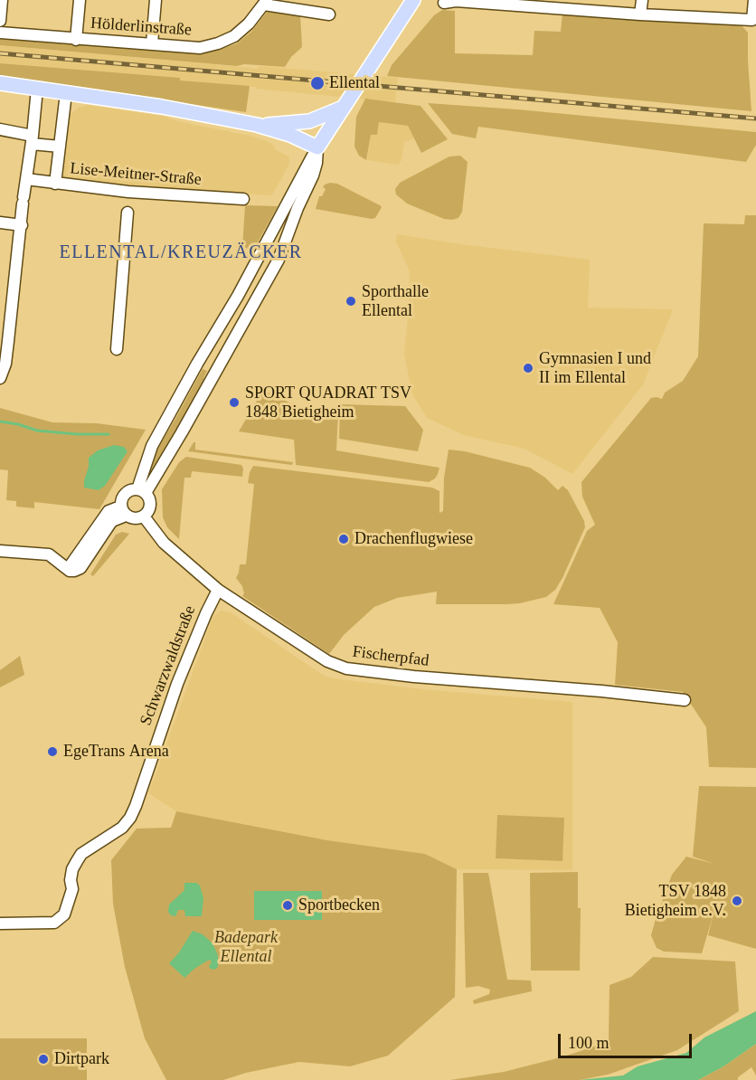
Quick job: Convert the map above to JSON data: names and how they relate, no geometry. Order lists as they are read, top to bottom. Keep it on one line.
{"streets":{"street":["Hölderlinstraße","Lise-Meitner-Straße","Fischerpfad","Schwarzwaldstraße"]},"crossings":[["Fischerpfad","Schwarzwaldstraße"]],"districts":["ELLENTAL/KREUZÄCKER"],"parks":["Badepark Ellental"],"places":["Ellental","Sporthalle Ellental","Gymnasien I und II im Ellental","SPORT QUADRAT TSV 1848 Bietigheim","Drachenflugwiese","EgeTrans Arena","TSV 1848 Bietigheim e.V.","Sportbecken","Dirtpark"],"scale_bar":"100 m"}
